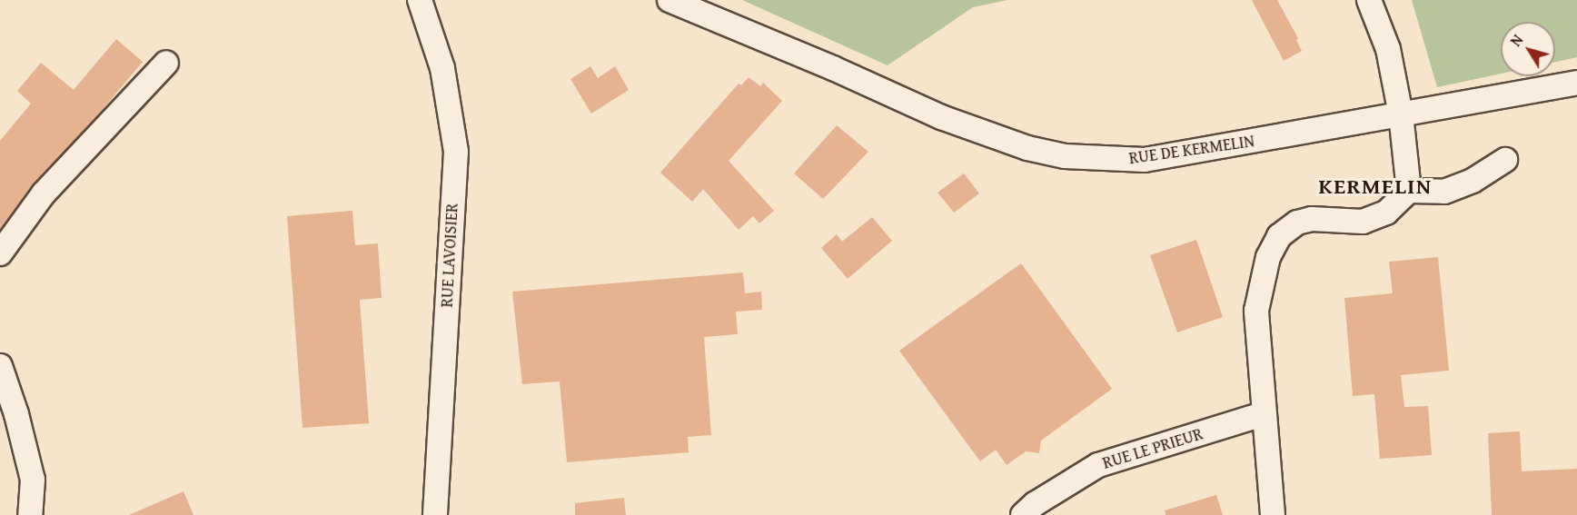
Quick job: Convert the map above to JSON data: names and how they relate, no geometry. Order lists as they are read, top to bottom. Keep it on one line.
{"streets":{"street":["RUE DE KERMELIN","RUE LAVOISIER","RUE LE PRIEUR"]},"districts":["KERMELIN"],"north":"top left"}
